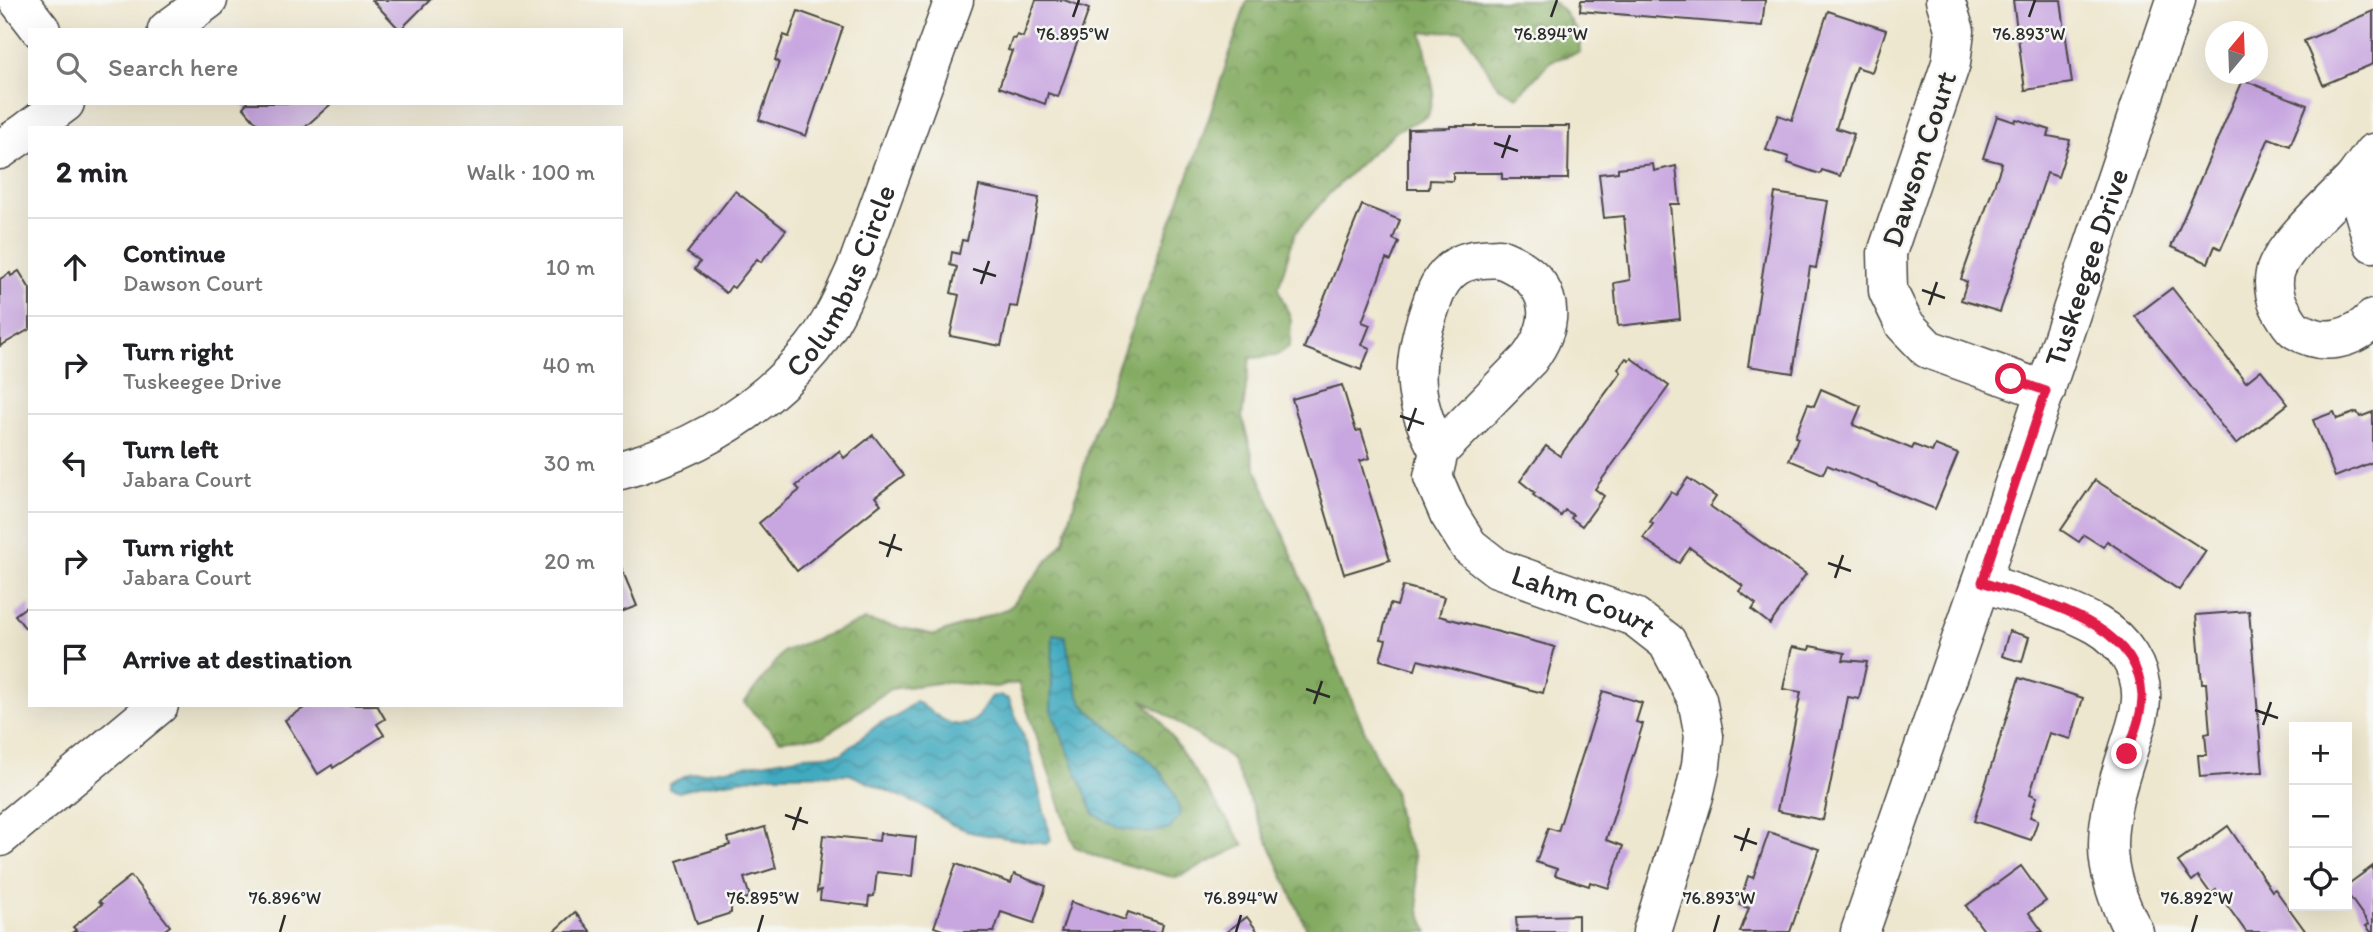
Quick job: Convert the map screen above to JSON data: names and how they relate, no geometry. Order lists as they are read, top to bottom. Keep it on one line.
{"streets":{"street":["Dawson Court","Tuskeegee Drive","Columbus Circle","Lahm Court"]},"crossings":[["Dawson Court","Tuskeegee Drive"]],"north":"top","page":{"search":"Search here","heading":["2 min","Walk · 100 m"],"list":[["Continue","Dawson Court","10 m"],["Turn right","Tuskeegee Drive","40 m"],["Turn left","Jabara Court","30 m"],["Turn right","Jabara Court","20 m"],"Arrive at destination"],"map_buttons":["+","−"]},"coordinates":["76.895°W","76.894°W","76.893°W","76.896°W","76.892°W"]}
